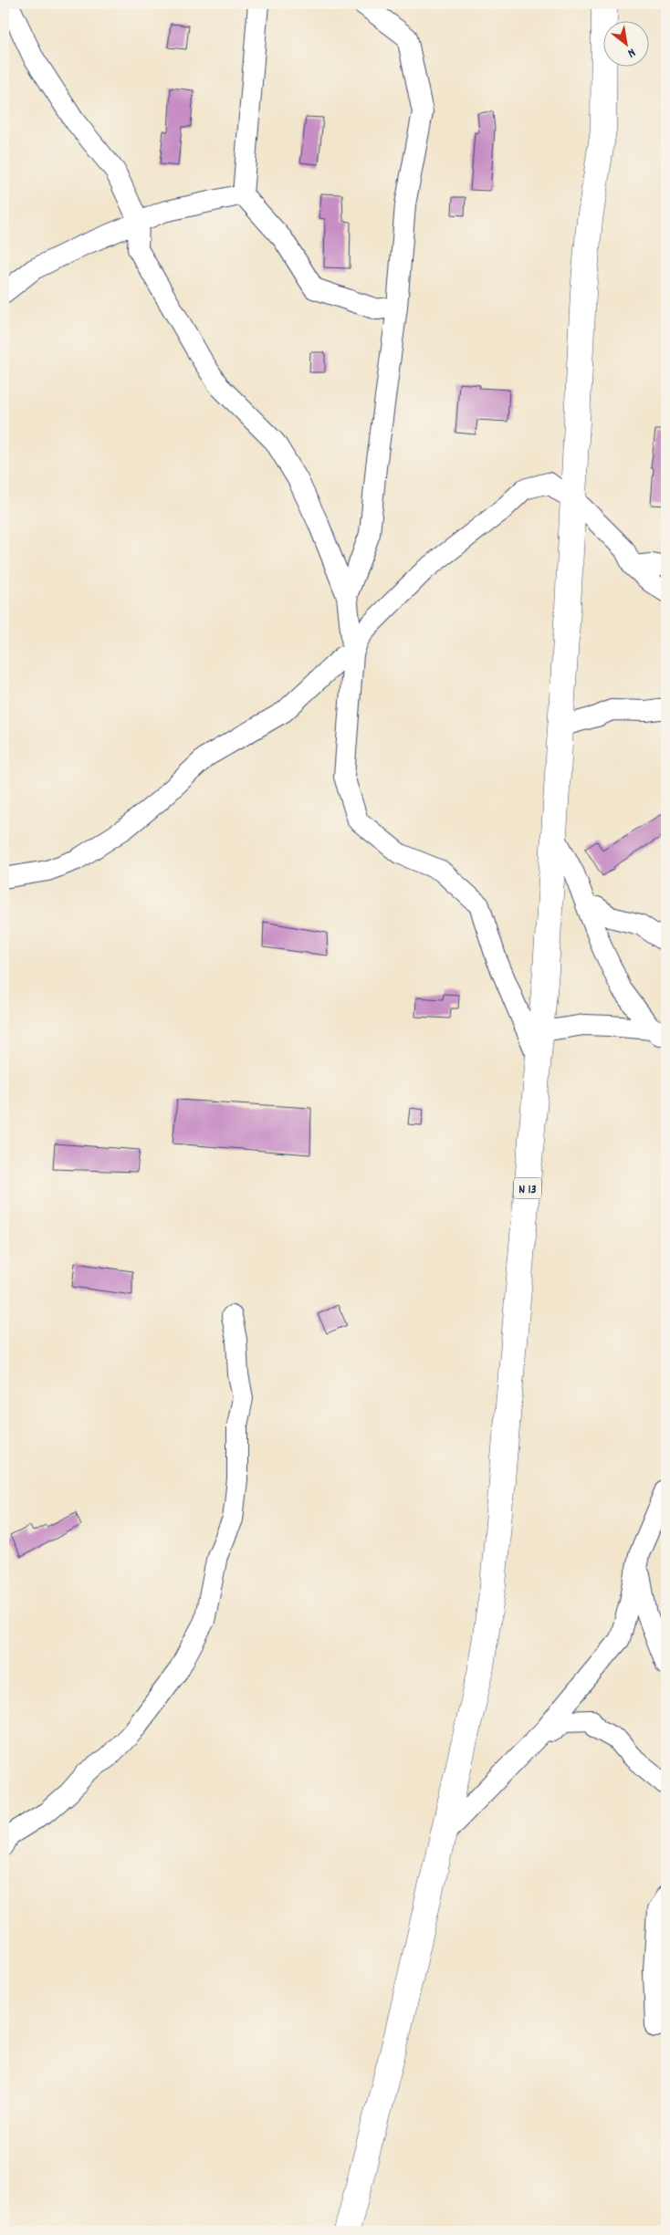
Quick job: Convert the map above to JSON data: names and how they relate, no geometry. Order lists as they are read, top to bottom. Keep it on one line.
{"streets":{"main road":["N 13"]},"north":"bottom right"}
